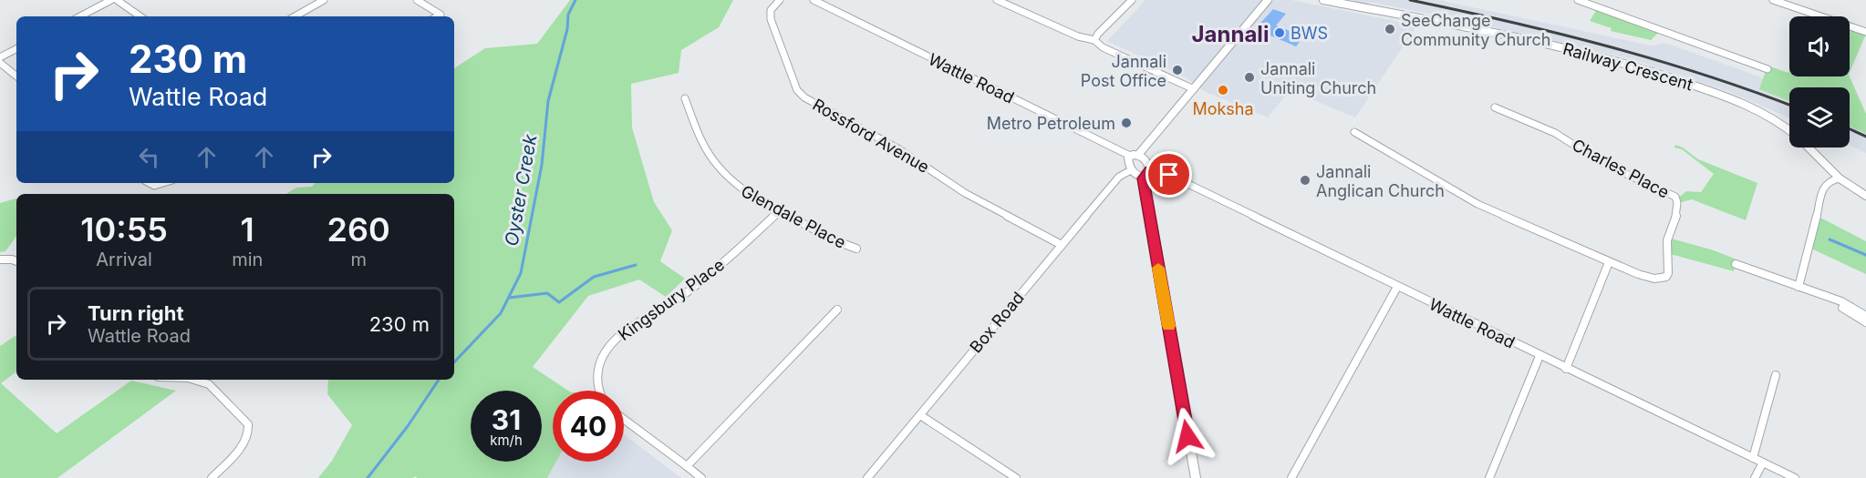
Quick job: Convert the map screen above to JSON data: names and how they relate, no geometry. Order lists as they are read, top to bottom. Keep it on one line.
{"streets":{"street":["Railway Crescent","Wattle Road","Rossford Avenue","Charles Place","Glendale Place","Kingsbury Place","Box Road"]},"crossings":[["Wattle Road","Box Road"],["Rossford Avenue","Box Road"],["Glendale Place","Kingsbury Place"]],"districts":["Jannali"],"water":["Oyster Creek"],"places":["SeeChange Community Church","BWS","Jannali Post Office","Jannali Uniting Church","Moksha","Metro Petroleum","Jannali Anglican Church"],"page":{"turn":["230 m","Wattle Road"],"eta":["10:55","Arrival","1","min","260","m"],"list":[{"name":"Turn right","note":"Wattle Road","value":"230 m"}],"speed":"31 km/h","limit":"40"}}
